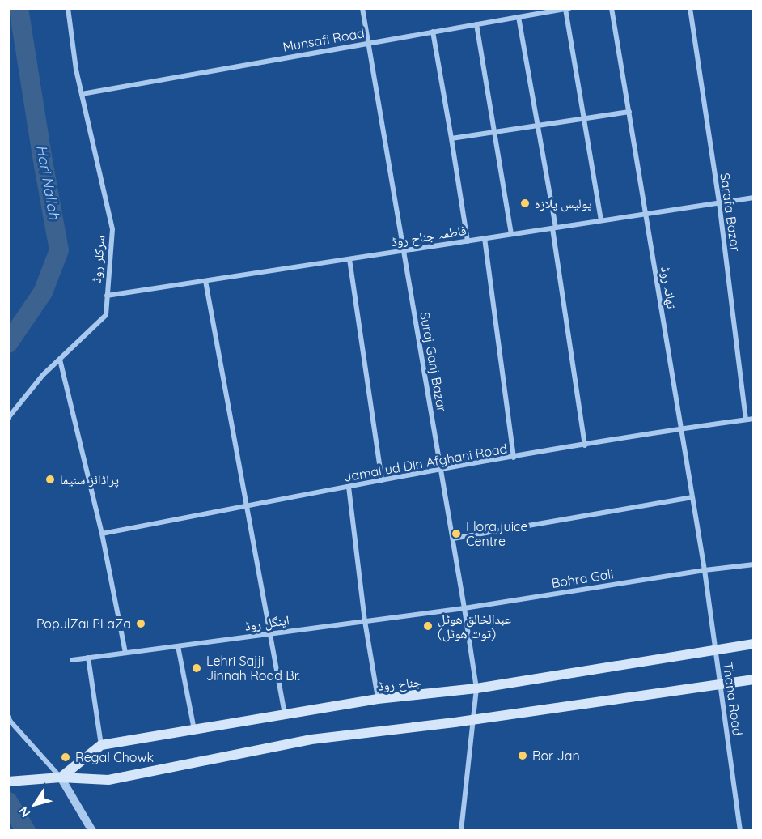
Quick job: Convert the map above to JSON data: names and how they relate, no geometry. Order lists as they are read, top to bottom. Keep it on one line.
{"streets":{"main road":["جناح روڈ"],"street":["Munsafi Road","Sarafa Bazar","فاطمہ جناح روڈ","سرکلر روڈ","تھانہ روڈ","Suraj Ganj Bazar","Jamal ud Din Afghani Road","Bohra Gali","اینگل روڈ","Thana Road"]},"crossings":[["Munsafi Road","سرکلر روڈ"],["Munsafi Road","Suraj Ganj Bazar"],["Sarafa Bazar","فاطمہ جناح روڈ"],["Sarafa Bazar","Jamal ud Din Afghani Road"],["فاطمہ جناح روڈ","سرکلر روڈ"],["فاطمہ جناح روڈ","تھانہ روڈ"],["فاطمہ جناح روڈ","Suraj Ganj Bazar"],["تھانہ روڈ","Jamal ud Din Afghani Road"],["تھانہ روڈ","Bohra Gali"],["تھانہ روڈ","Thana Road"],["Suraj Ganj Bazar","Jamal ud Din Afghani Road"],["Suraj Ganj Bazar","Bohra Gali"],["Suraj Ganj Bazar","اینگل روڈ"],["Suraj Ganj Bazar","جناح روڈ"],["Bohra Gali","اینگل روڈ"],["Bohra Gali","Thana Road"],["جناح روڈ","Thana Road"]],"water":["Hori Nallah"],"places":["پولیس پلازہ","پراڈائز سنیما","Flora juice Centre","PopulZai PLaZa","عبدالخالق ھوٹل (توت ھوٹل)","Lehri Sajji Jinnah Road Br.","Bor Jan","Regal Chowk"],"north":"bottom left"}
